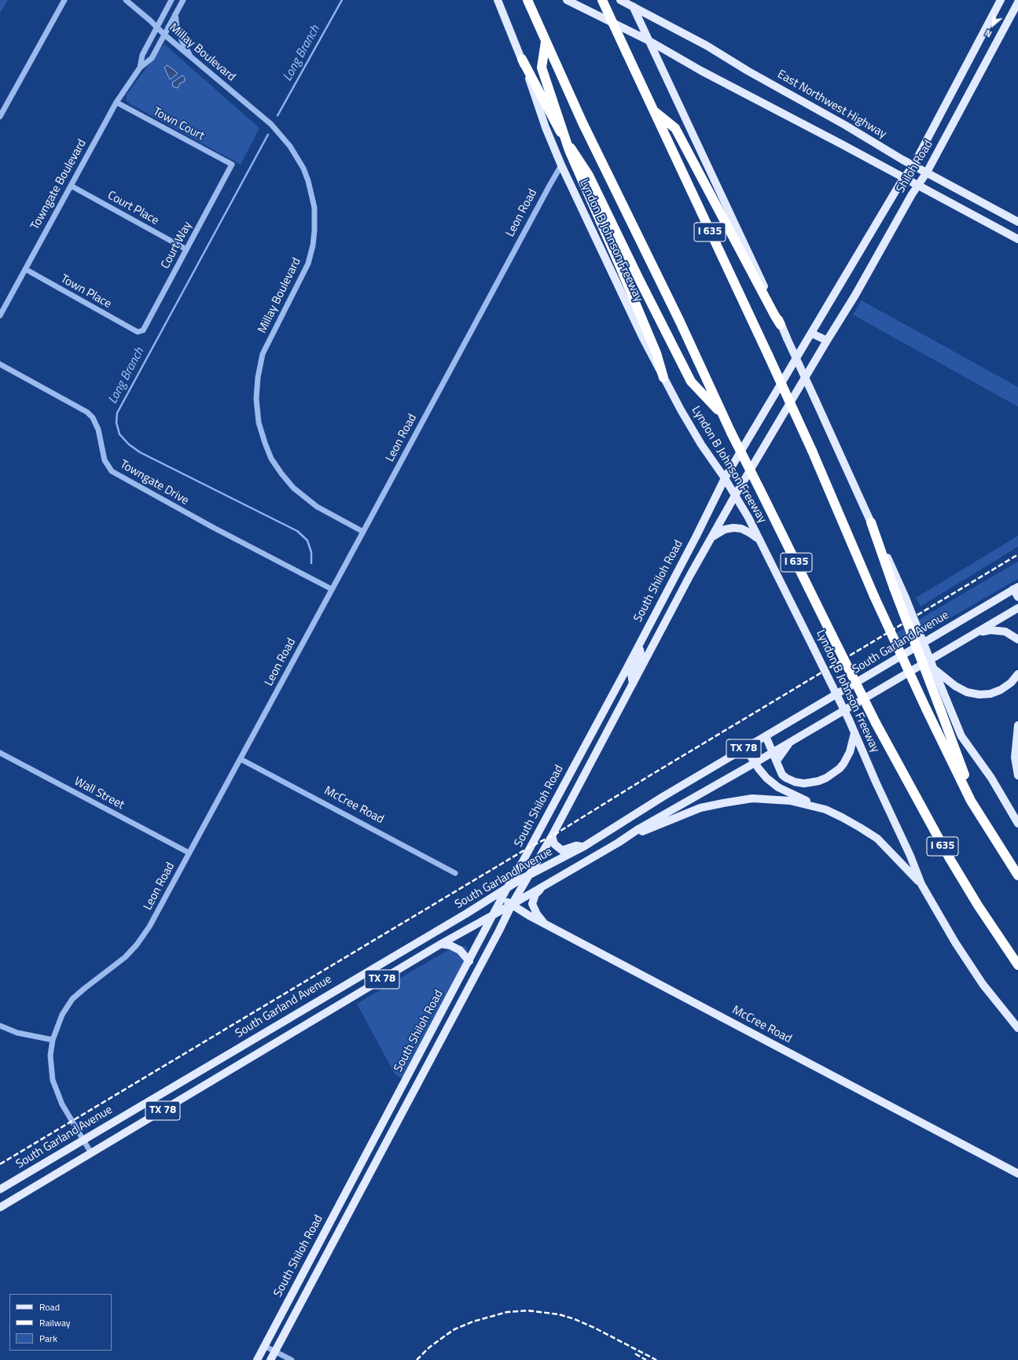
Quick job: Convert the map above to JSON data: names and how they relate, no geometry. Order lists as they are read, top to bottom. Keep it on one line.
{"streets":{"highway":["I 635","Lyndon B Johnson Freeway"],"main road":["East Northwest Highway","Shiloh Road","South Shiloh Road","South Garland Avenue","TX 78","McCree Road"],"street":["Millay Boulevard","Town Court","Towngate Boulevard","Court Place","Leon Road","Court Way","Town Place","Towngate Drive","Wall Street"]},"crossings":[["Millay Boulevard","Towngate Boulevard"],["Millay Boulevard","Leon Road"],["East Northwest Highway","Shiloh Road"],["Town Court","Towngate Boulevard"],["Town Court","Court Way"],["Shiloh Road","South Shiloh Road"],["Towngate Boulevard","Court Place"],["Towngate Boulevard","Town Place"],["Court Place","Court Way"],["Leon Road","Lyndon B Johnson Freeway"],["Leon Road","Towngate Drive"],["Leon Road","South Garland Avenue"],["Leon Road","TX 78"],["Leon Road","Wall Street"],["Leon Road","McCree Road"],["Lyndon B Johnson Freeway","South Shiloh Road"],["Court Way","Town Place"],["South Shiloh Road","South Garland Avenue"],["South Shiloh Road","TX 78"],["South Shiloh Road","McCree Road"],["South Garland Avenue","McCree Road"],["TX 78","McCree Road"]],"water":["Long Branch"],"legend":["Road","Railway","Park"],"north":"bottom left"}
